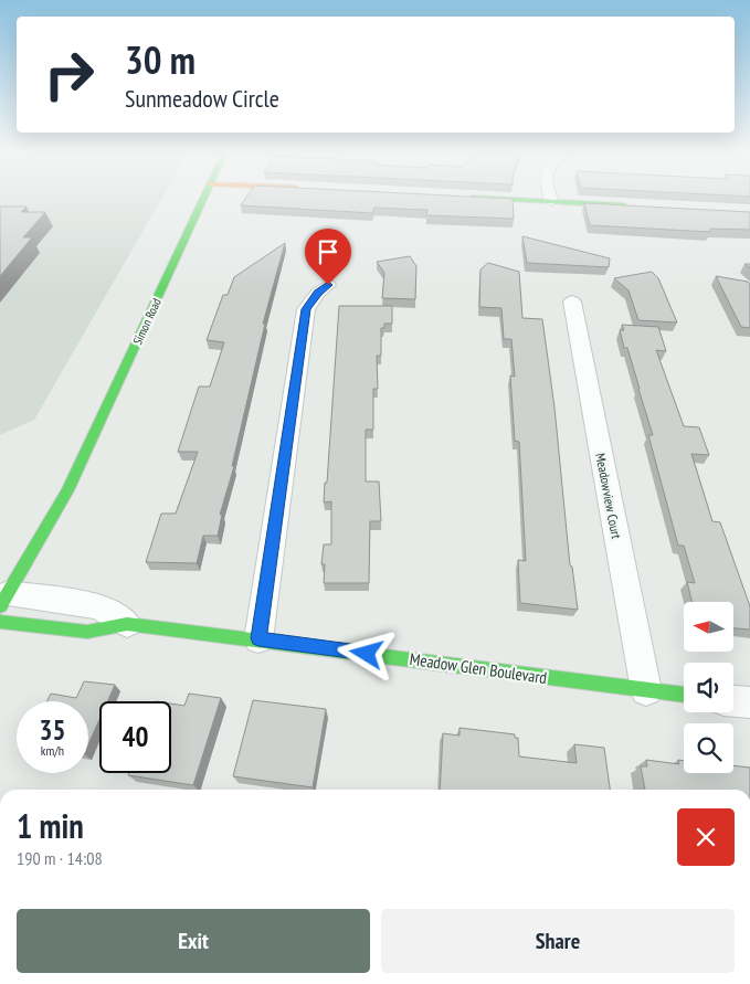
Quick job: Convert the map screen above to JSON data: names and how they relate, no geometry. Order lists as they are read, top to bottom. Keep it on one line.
{"streets":{"street":["Simon Road","Meadowview Court","Meadow Glen Boulevard"]},"crossings":[["Meadowview Court","Meadow Glen Boulevard"]],"north":"left","page":{"turn":["30 m","Sunmeadow Circle"],"speed":"35 km/h","limit":"40","heading":["1 min","190 m · 14:08"],"buttons":["Exit","Share"]}}
